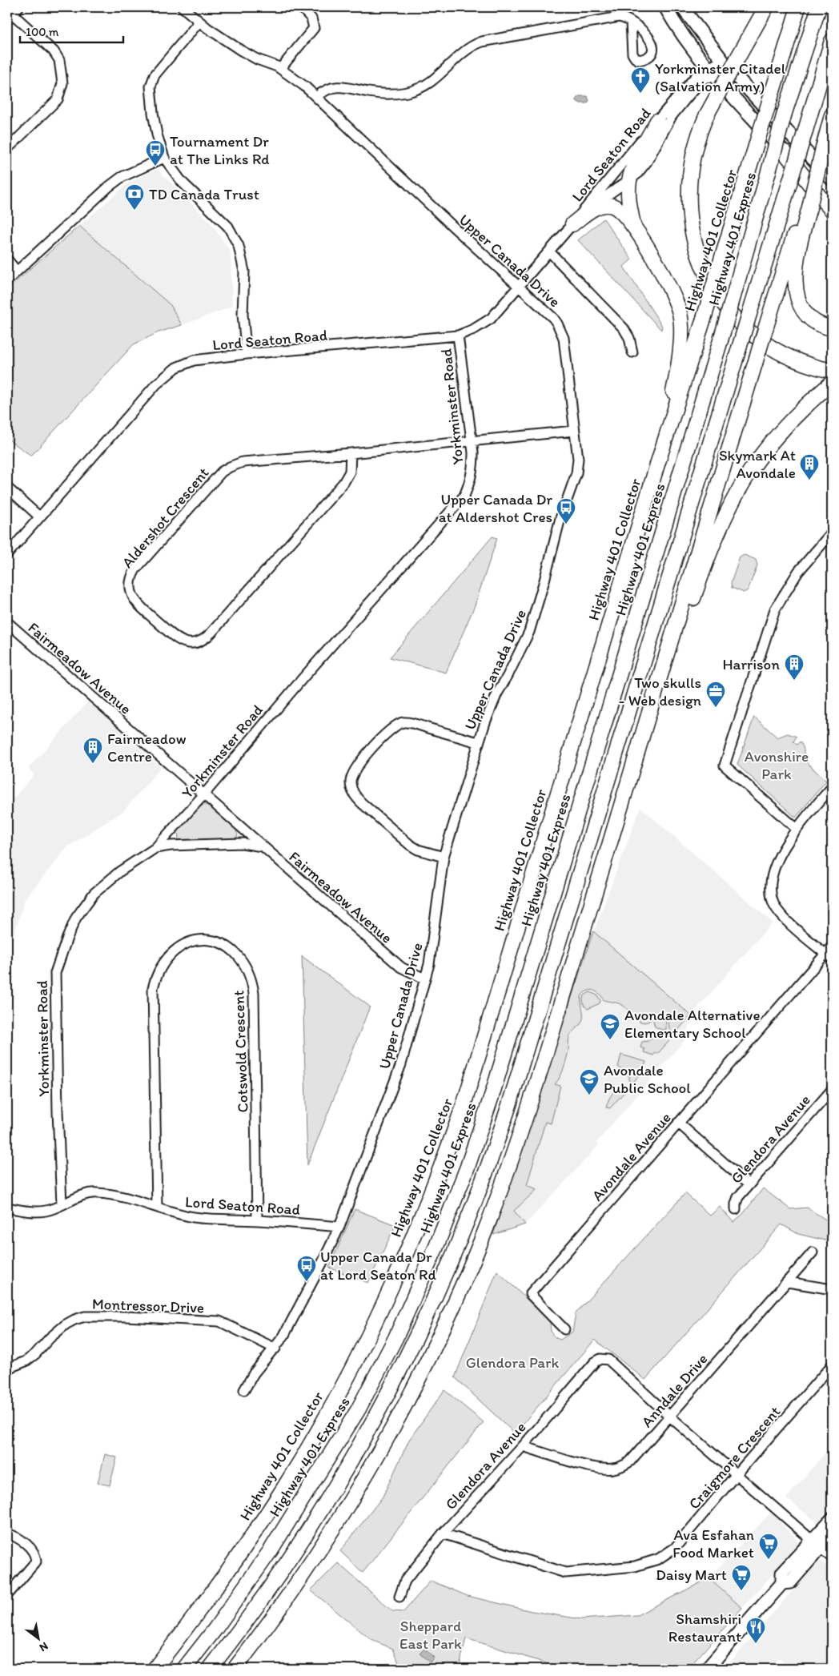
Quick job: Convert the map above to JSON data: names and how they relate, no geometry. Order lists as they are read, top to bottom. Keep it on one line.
{"streets":{"highway":["Highway 401 Express","Highway 401 Collector"],"street":["Lord Seaton Road","Upper Canada Drive","Yorkminster Road","Aldershot Crescent","Fairmeadow Avenue","Cotswold Crescent","Glendora Avenue","Avondale Avenue","Montressor Drive","Anndale Drive","Craigmore Crescent"]},"crossings":[["Lord Seaton Road","Upper Canada Drive"],["Lord Seaton Road","Yorkminster Road"],["Lord Seaton Road","Cotswold Crescent"],["Upper Canada Drive","Aldershot Crescent"],["Upper Canada Drive","Fairmeadow Avenue"],["Upper Canada Drive","Montressor Drive"],["Yorkminster Road","Aldershot Crescent"],["Yorkminster Road","Fairmeadow Avenue"],["Glendora Avenue","Anndale Drive"],["Glendora Avenue","Craigmore Crescent"]],"parks":["Avonshire Park","Glendora Park","Sheppard East Park"],"places":{"church":["Yorkminster Citadel (Salvation Army)"],"bus stop":["Tournament Dr at The Links Rd","Upper Canada Dr at Aldershot Cres","Upper Canada Dr at Lord Seaton Rd"],"bank":["TD Canada Trust"],"building":["Skymark At Avondale","Harrison","Fairmeadow Centre"],"office":["Two skulls - Web design"],"school or university":["Avondale Alternative Elementary School","Avondale Public School"],"supermarket":["Ava Esfahan Food Market","Daisy Mart"],"restaurant":["Shamshiri Restaurant"]},"scale_bar":"100 m","north":"bottom right"}
